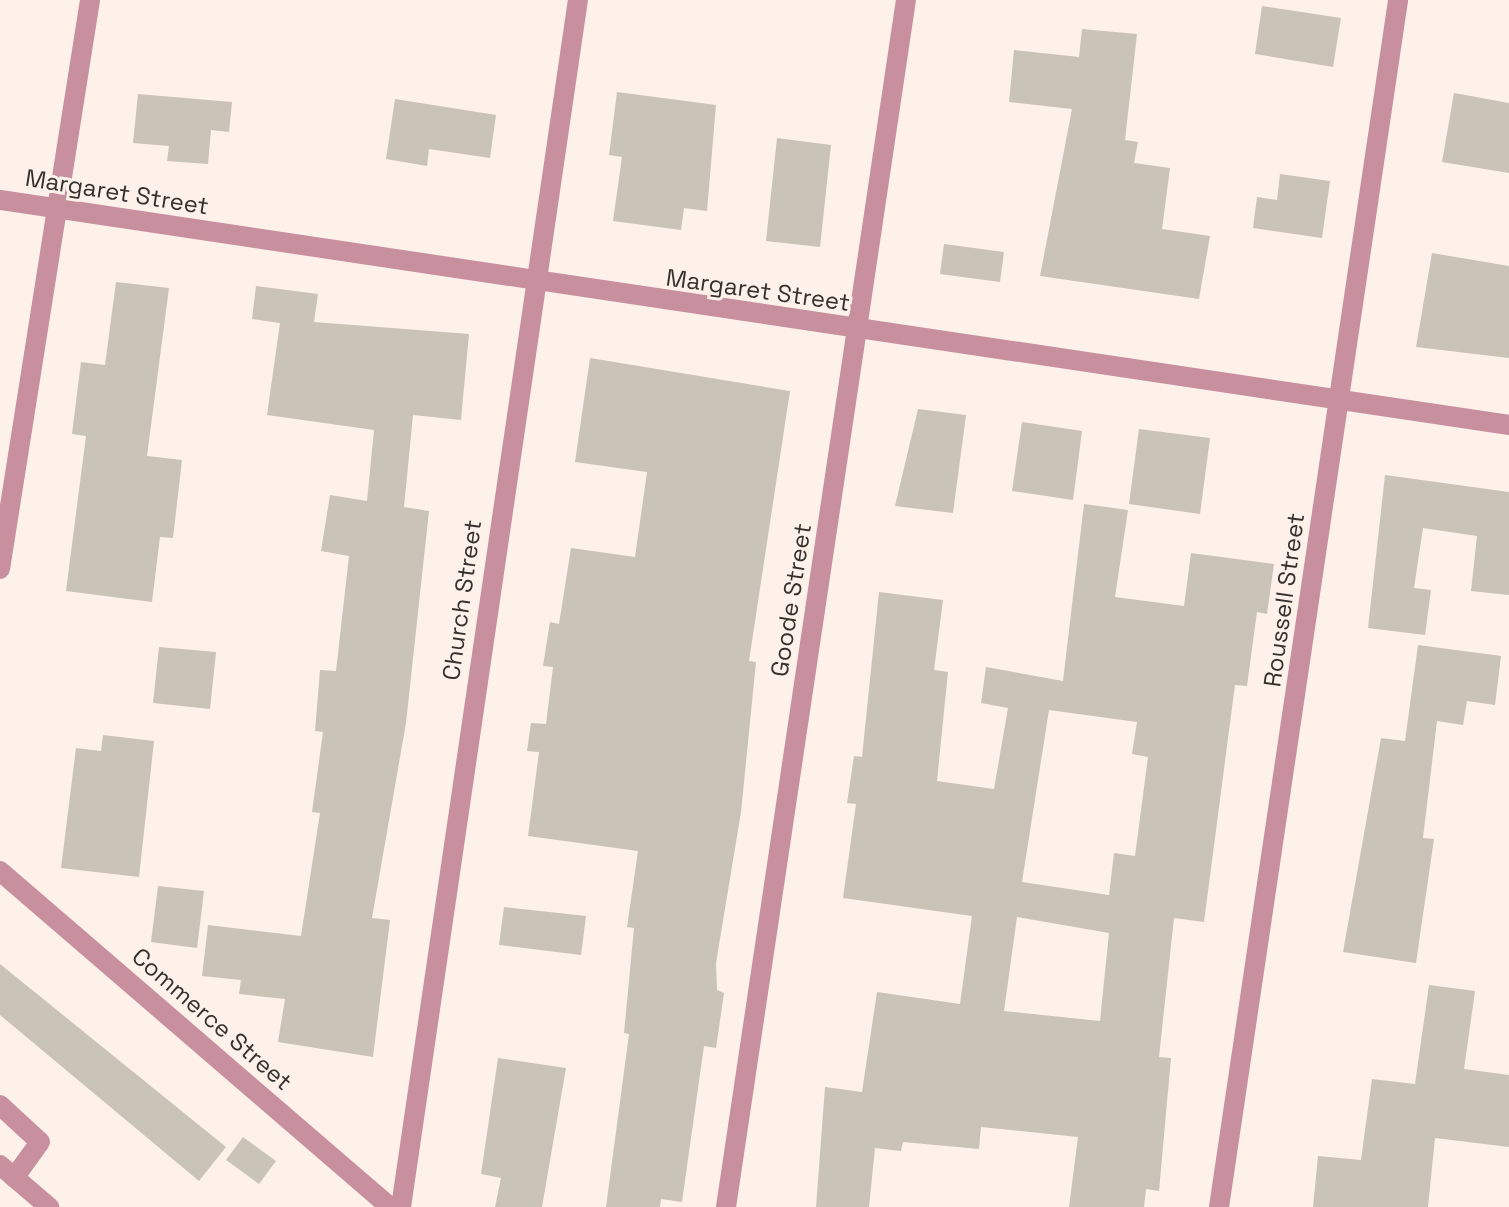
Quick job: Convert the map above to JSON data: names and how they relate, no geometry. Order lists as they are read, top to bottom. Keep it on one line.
{"streets":{"street":["Margaret Street","Church Street","Goode Street","Roussell Street","Commerce Street"]},"crossings":[["Margaret Street","Church Street"],["Margaret Street","Goode Street"],["Margaret Street","Roussell Street"]]}
